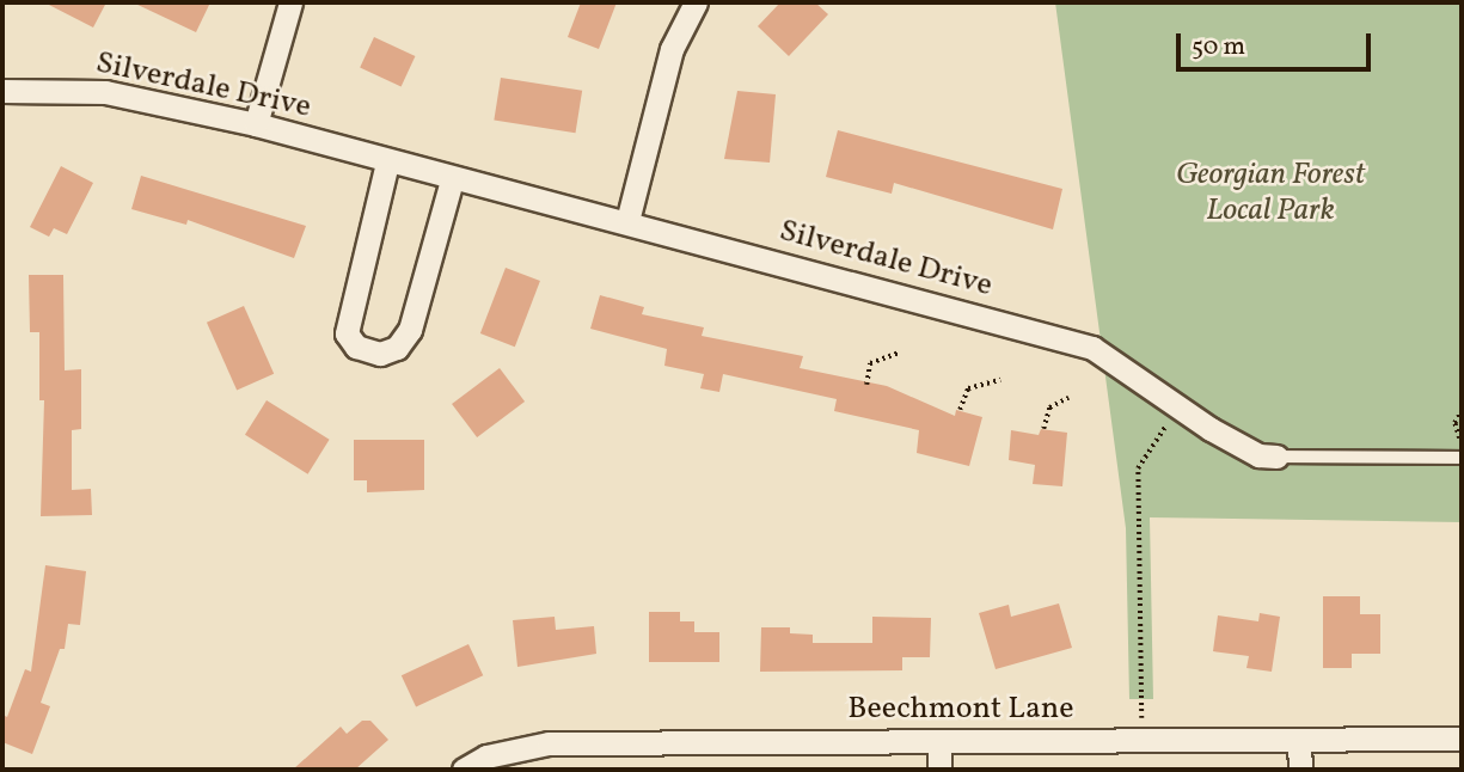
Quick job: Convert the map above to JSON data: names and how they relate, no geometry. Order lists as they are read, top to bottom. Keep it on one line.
{"streets":{"street":["Silverdale Drive","Beechmont Lane"]},"parks":["Georgian Forest Local Park"],"scale_bar":"50 m"}
